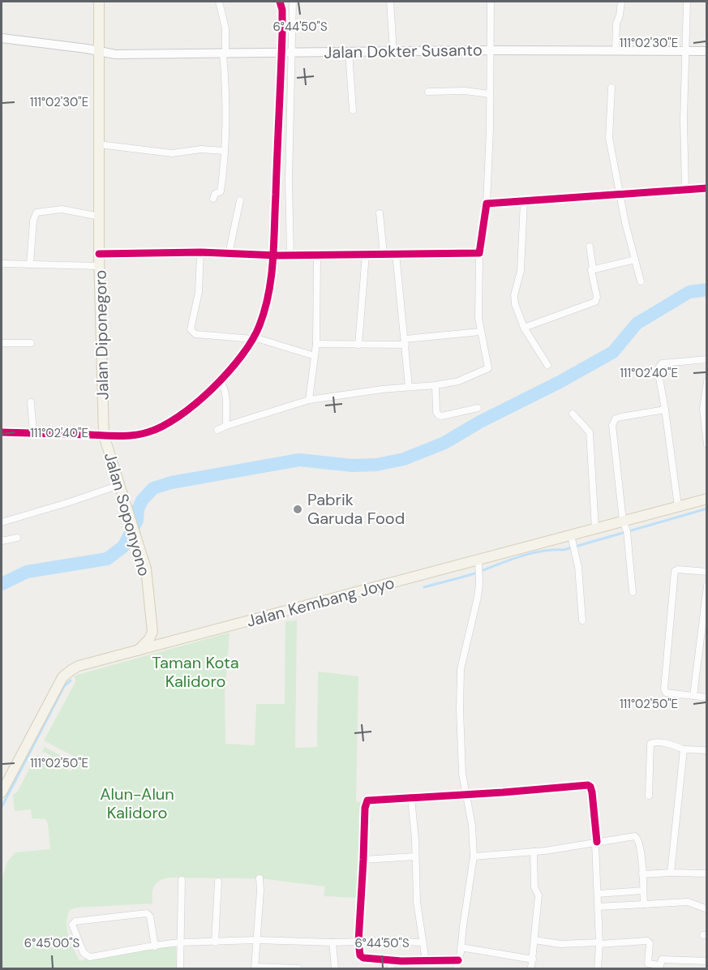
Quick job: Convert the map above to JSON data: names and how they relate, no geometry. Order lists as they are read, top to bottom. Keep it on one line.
{"streets":{"main road":["Jalan Dokter Susanto","Jalan Diponegoro","Jalan Soponyono","Jalan Kembang Joyo"]},"crossings":[["Jalan Dokter Susanto","Jalan Diponegoro"],["Jalan Diponegoro","Jalan Soponyono"]],"parks":["Taman Kota Kalidoro","Alun-Alun Kalidoro"],"places":["Pabrik Garuda Food"],"coordinates":["6°44'50\"S","111°02'30\"E","111°02'40\"E","111°02'50\"E","6°45'00\"S"]}
